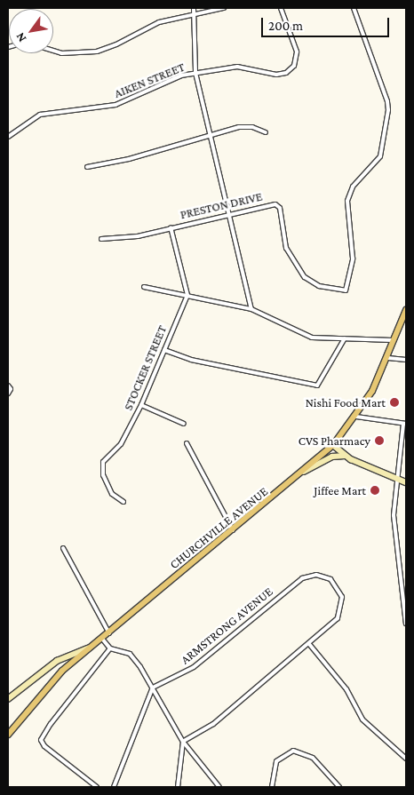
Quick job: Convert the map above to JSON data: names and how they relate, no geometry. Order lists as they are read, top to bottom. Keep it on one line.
{"streets":{"main road":["CHURCHVILLE AVENUE"],"street":["AIKEN STREET","PRESTON DRIVE","STOCKER STREET","ARMSTRONG AVENUE"]},"places":["Nishi Food Mart","CVS Pharmacy","Jiffee Mart"],"scale_bar":"200 m","north":"bottom left"}
